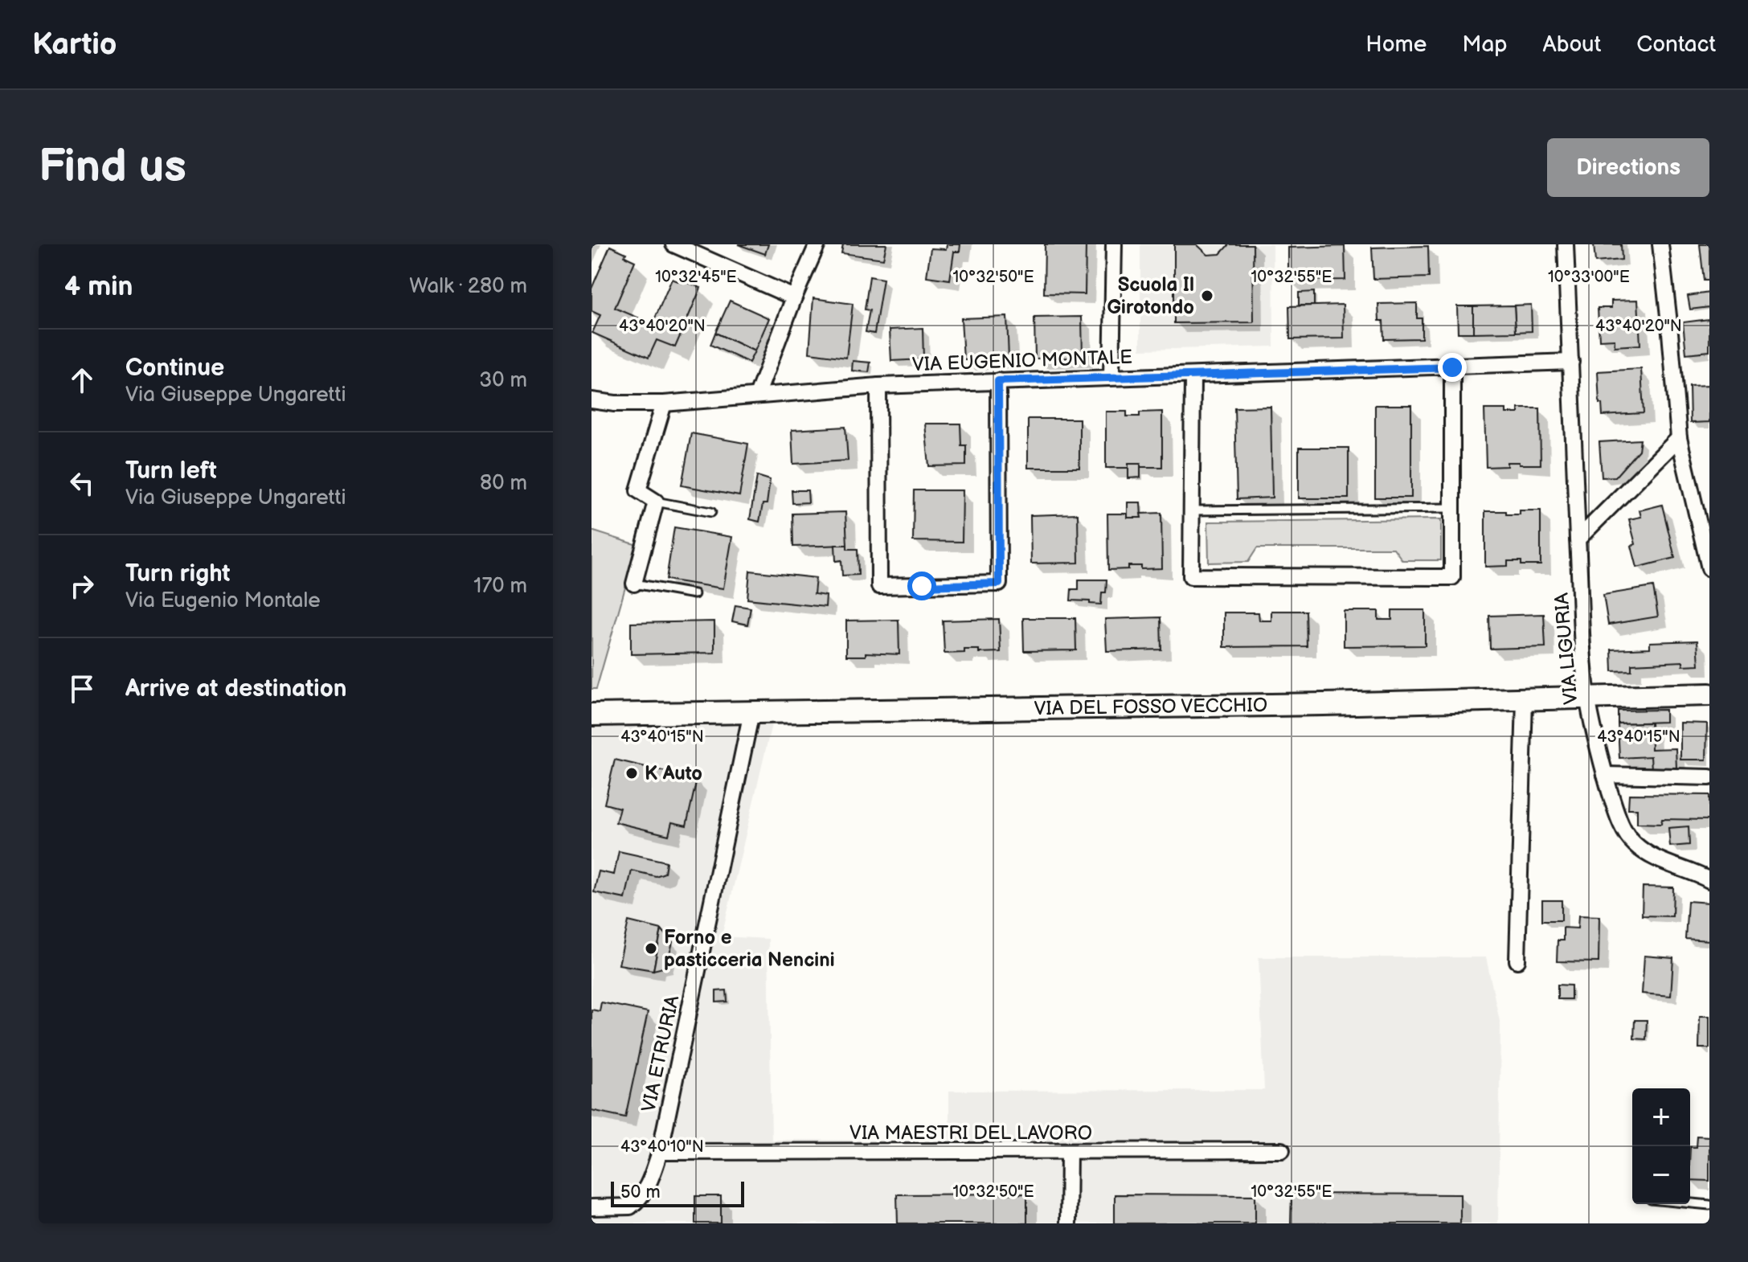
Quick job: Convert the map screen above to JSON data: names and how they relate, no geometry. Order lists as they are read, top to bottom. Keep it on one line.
{"streets":{"street":["VIA EUGENIO MONTALE","VIA LIGURIA","VIA DEL FOSSO VECCHIO","VIA ETRURIA","VIA MAESTRI DEL LAVORO"]},"crossings":[["VIA LIGURIA","VIA DEL FOSSO VECCHIO"],["VIA DEL FOSSO VECCHIO","VIA ETRURIA"],["VIA ETRURIA","VIA MAESTRI DEL LAVORO"]],"places":["Scuola Il Girotondo","K Auto","Forno e pasticceria Nencini"],"scale_bar":"50 m","page":{"header":"Kartio","nav":["Home","Map","About","Contact"],"buttons":"Directions","title":"Find us","heading":["4 min","Walk · 280 m"],"list":[["Continue","Via Giuseppe Ungaretti","30 m"],["Turn left","Via Giuseppe Ungaretti","80 m"],["Turn right","Via Eugenio Montale","170 m"],"Arrive at destination"],"map_buttons":["+","−"],"scale":"50 m"},"coordinates":["10°32'45\"E","10°32'50\"E","10°32'55\"E","10°33'00\"E","43°40'20\"N","43°40'15\"N","43°40'10\"N"]}
